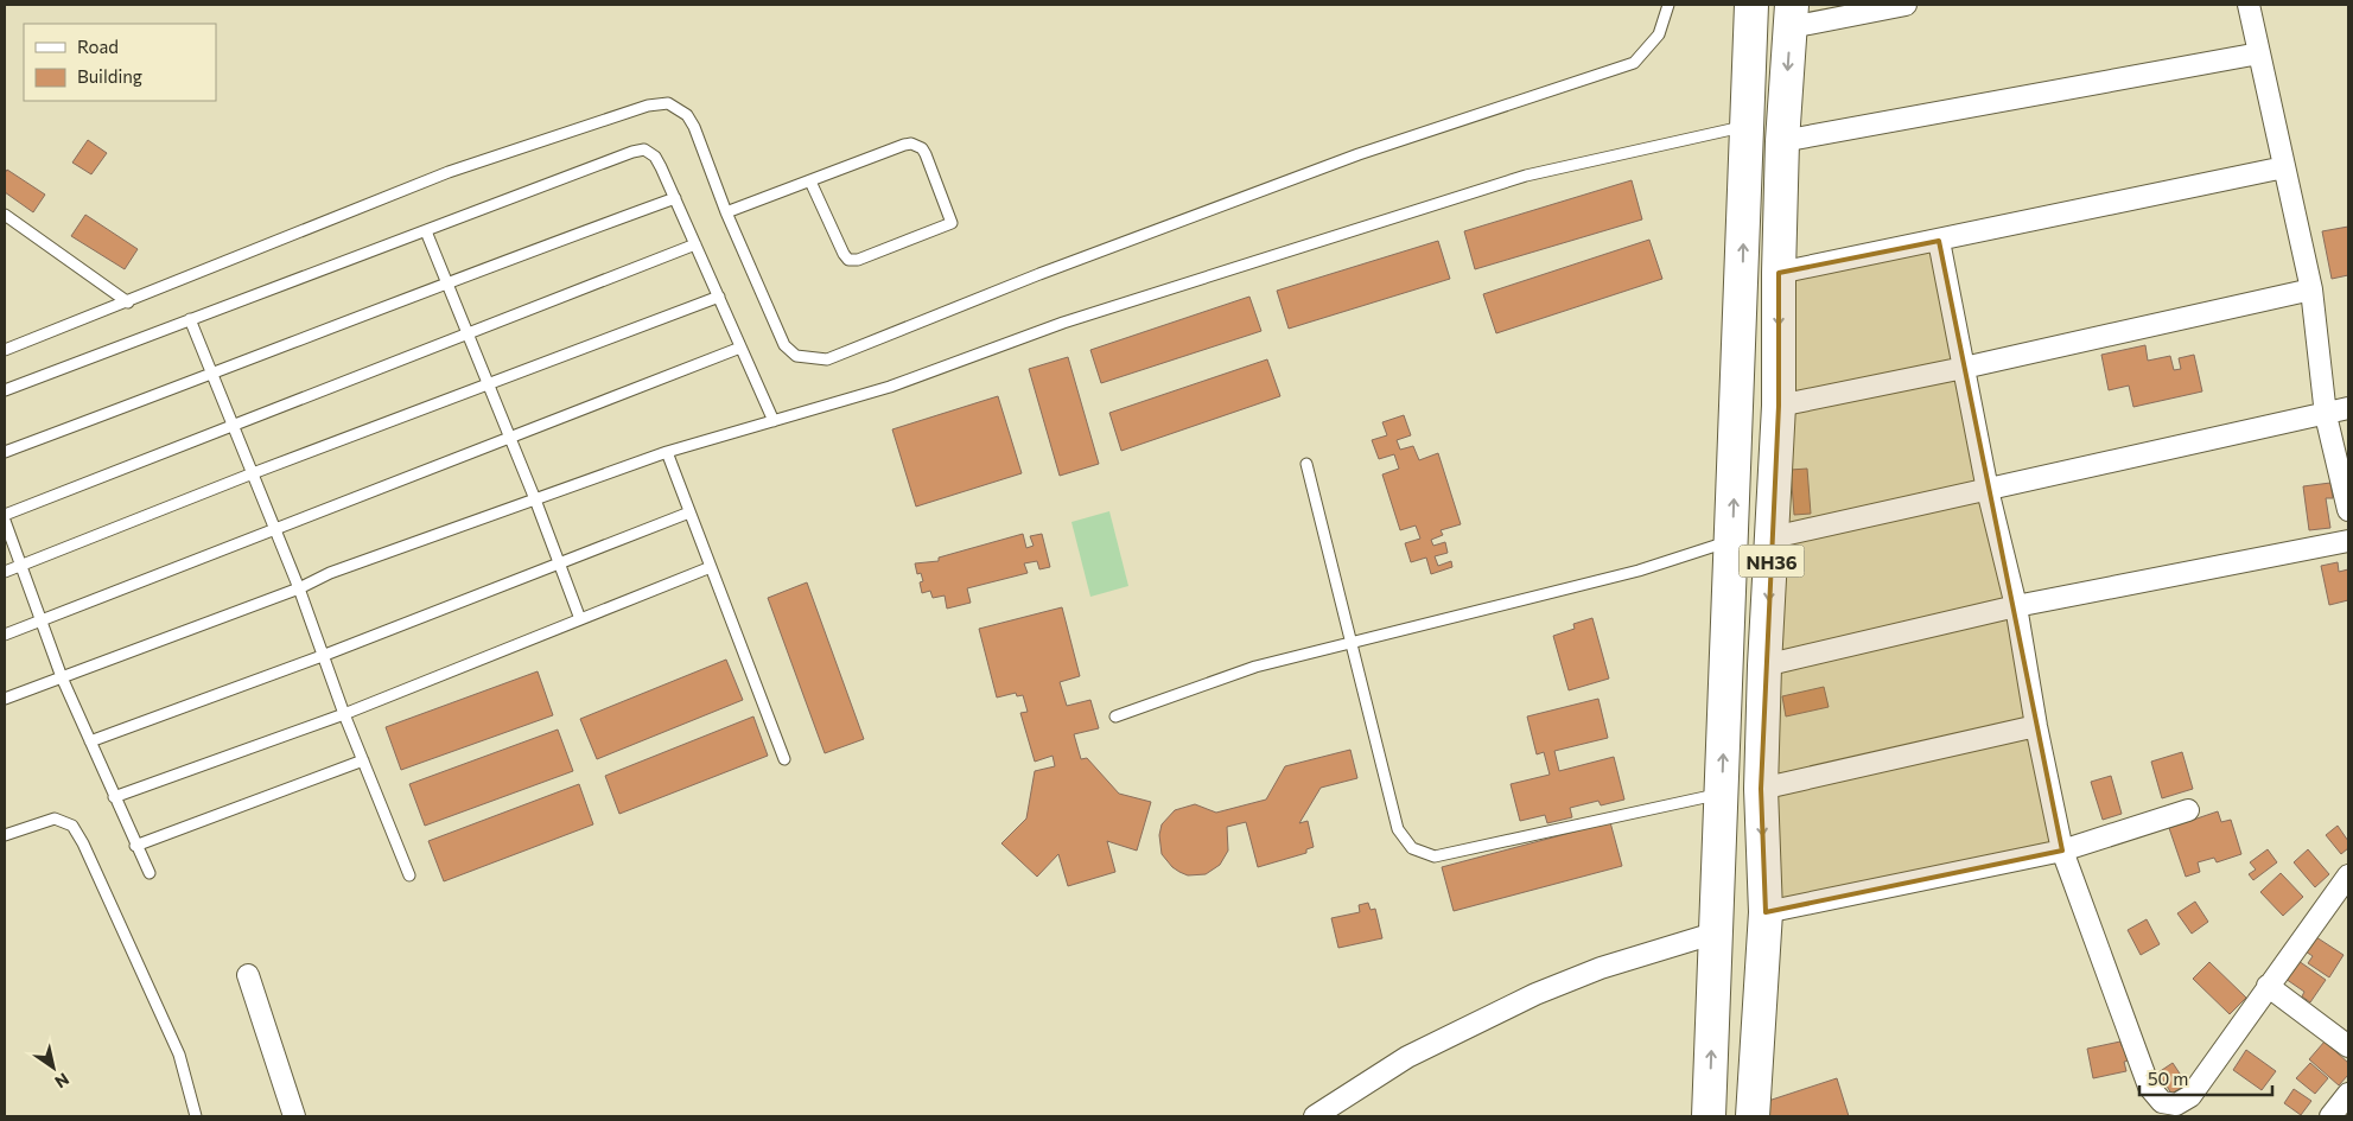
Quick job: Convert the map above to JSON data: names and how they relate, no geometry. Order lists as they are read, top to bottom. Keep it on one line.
{"streets":{"highway":["NH36"]},"legend":["Road","Building"],"scale_bar":"50 m","north":"bottom right"}
